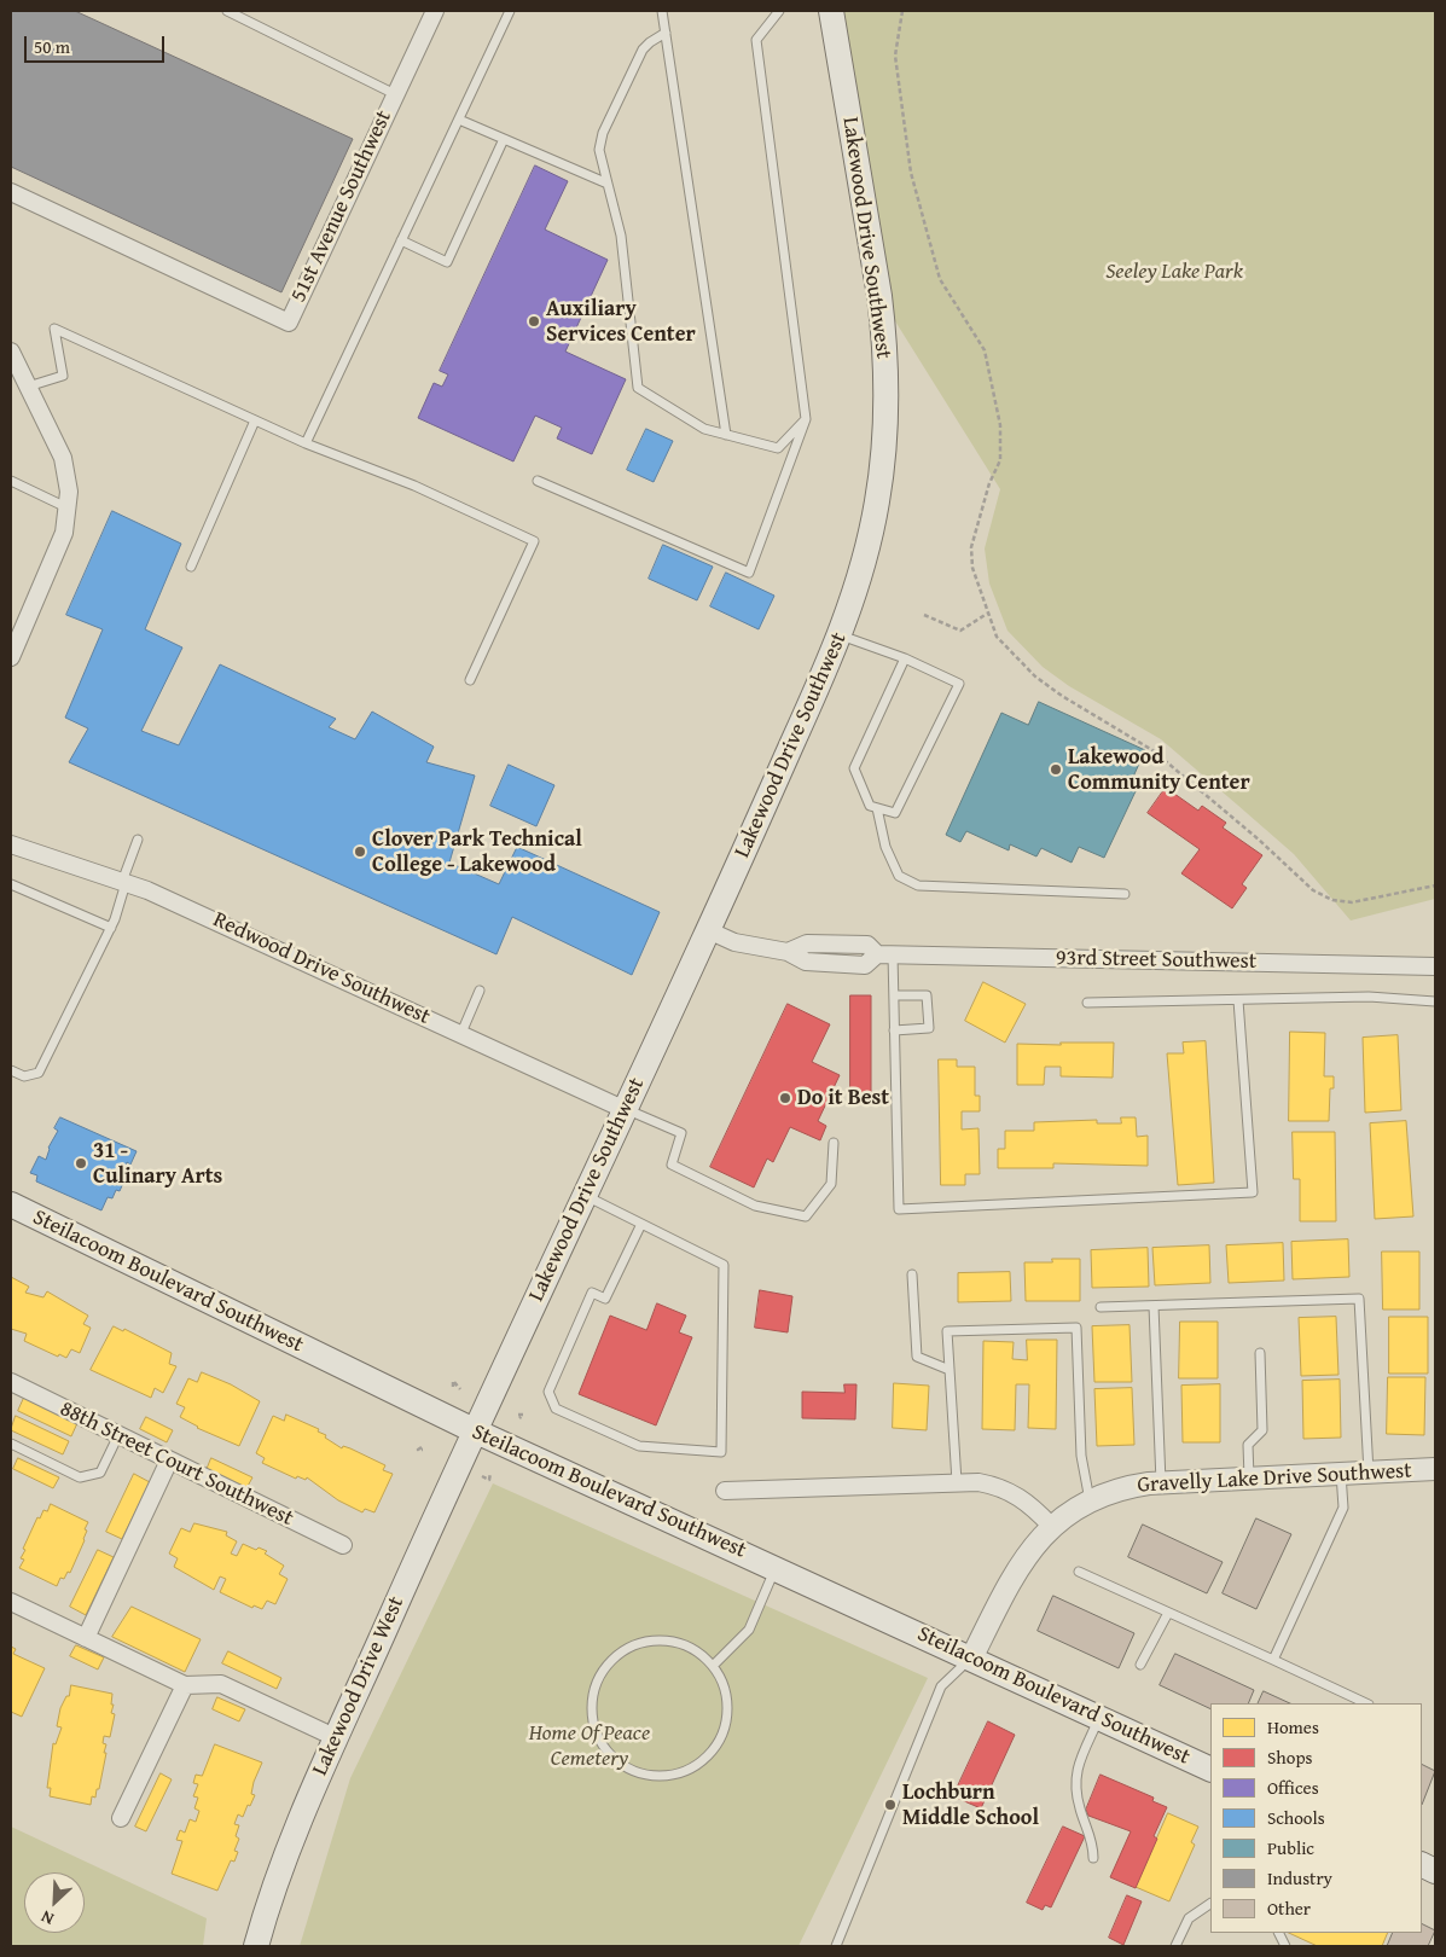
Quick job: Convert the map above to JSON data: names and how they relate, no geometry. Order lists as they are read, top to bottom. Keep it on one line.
{"streets":{"main road":["Lakewood Drive Southwest","Steilacoom Boulevard Southwest","Lakewood Drive West"],"street":["51st Avenue Southwest","93rd Street Southwest","Redwood Drive Southwest","88th Street Court Southwest","Gravelly Lake Drive Southwest"]},"crossings":[["Lakewood Drive Southwest","93rd Street Southwest"],["Lakewood Drive Southwest","Redwood Drive Southwest"],["Lakewood Drive Southwest","Steilacoom Boulevard Southwest"],["Lakewood Drive Southwest","Lakewood Drive West"],["Steilacoom Boulevard Southwest","Gravelly Lake Drive Southwest"],["Steilacoom Boulevard Southwest","Lakewood Drive West"]],"parks":["Seeley Lake Park","Home Of Peace Cemetery"],"places":["Auxiliary Services Center","Lakewood Community Center","Clover Park Technical College - Lakewood","Do it Best","31 - Culinary Arts","Lochburn Middle School"],"legend":["Homes","Shops","Offices","Schools","Public","Industry","Other"],"scale_bar":"50 m","north":"bottom left"}
